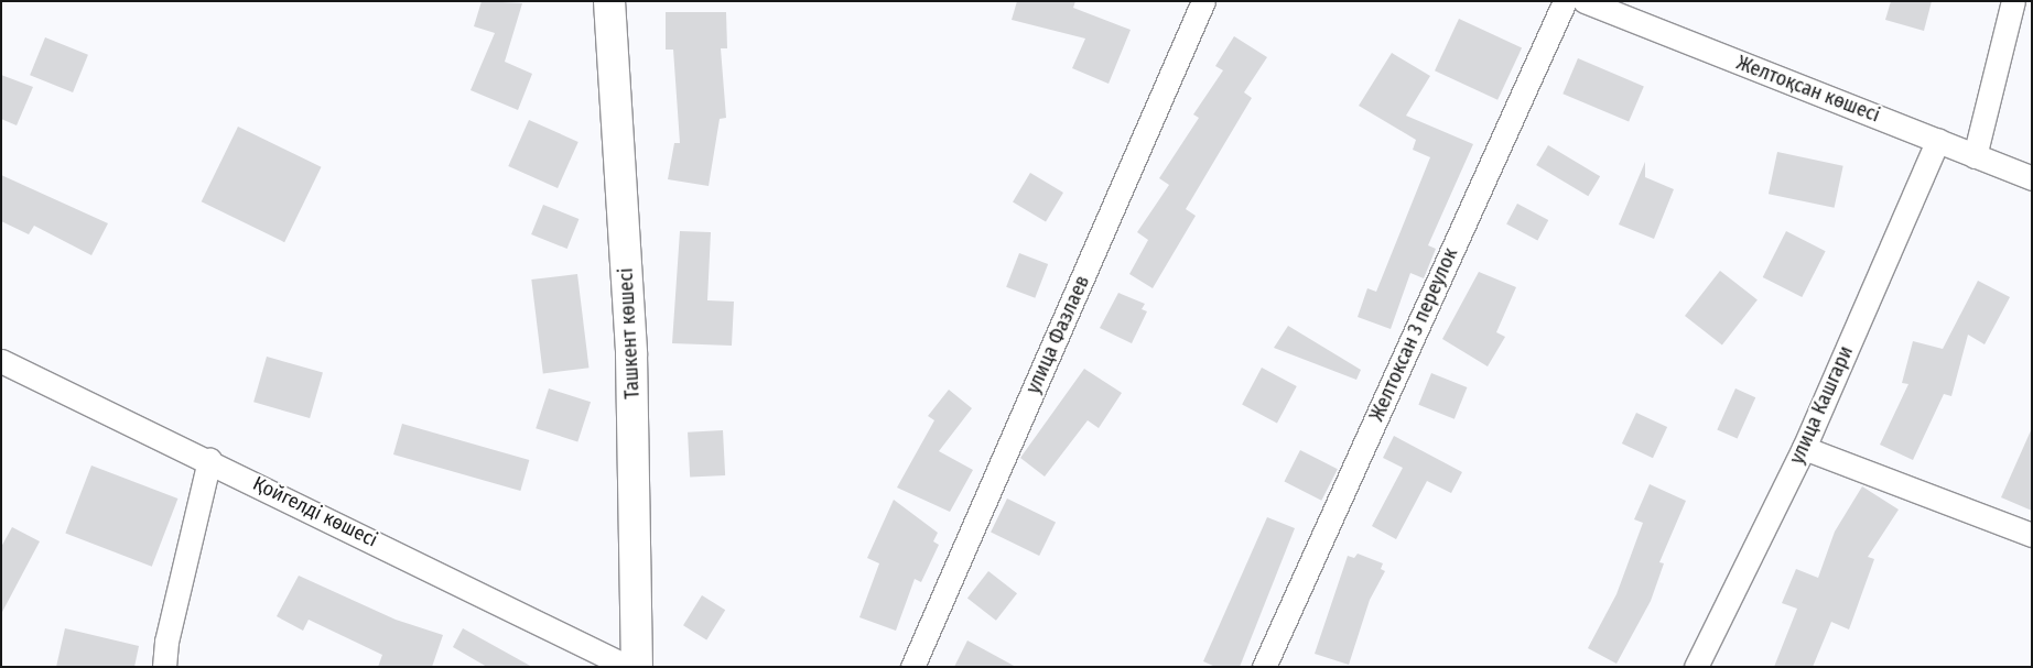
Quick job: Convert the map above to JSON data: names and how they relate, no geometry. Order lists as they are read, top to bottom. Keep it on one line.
{"streets":{"main road":["Ташкент көшесі"],"street":["Желтоқсан көшесі","улица Фазлаев","Желтоксан 3 переулок","улица Кашгари","Қойгелді көшесі"]},"crossings":[["Желтоқсан көшесі","улица Кашгари"]]}
